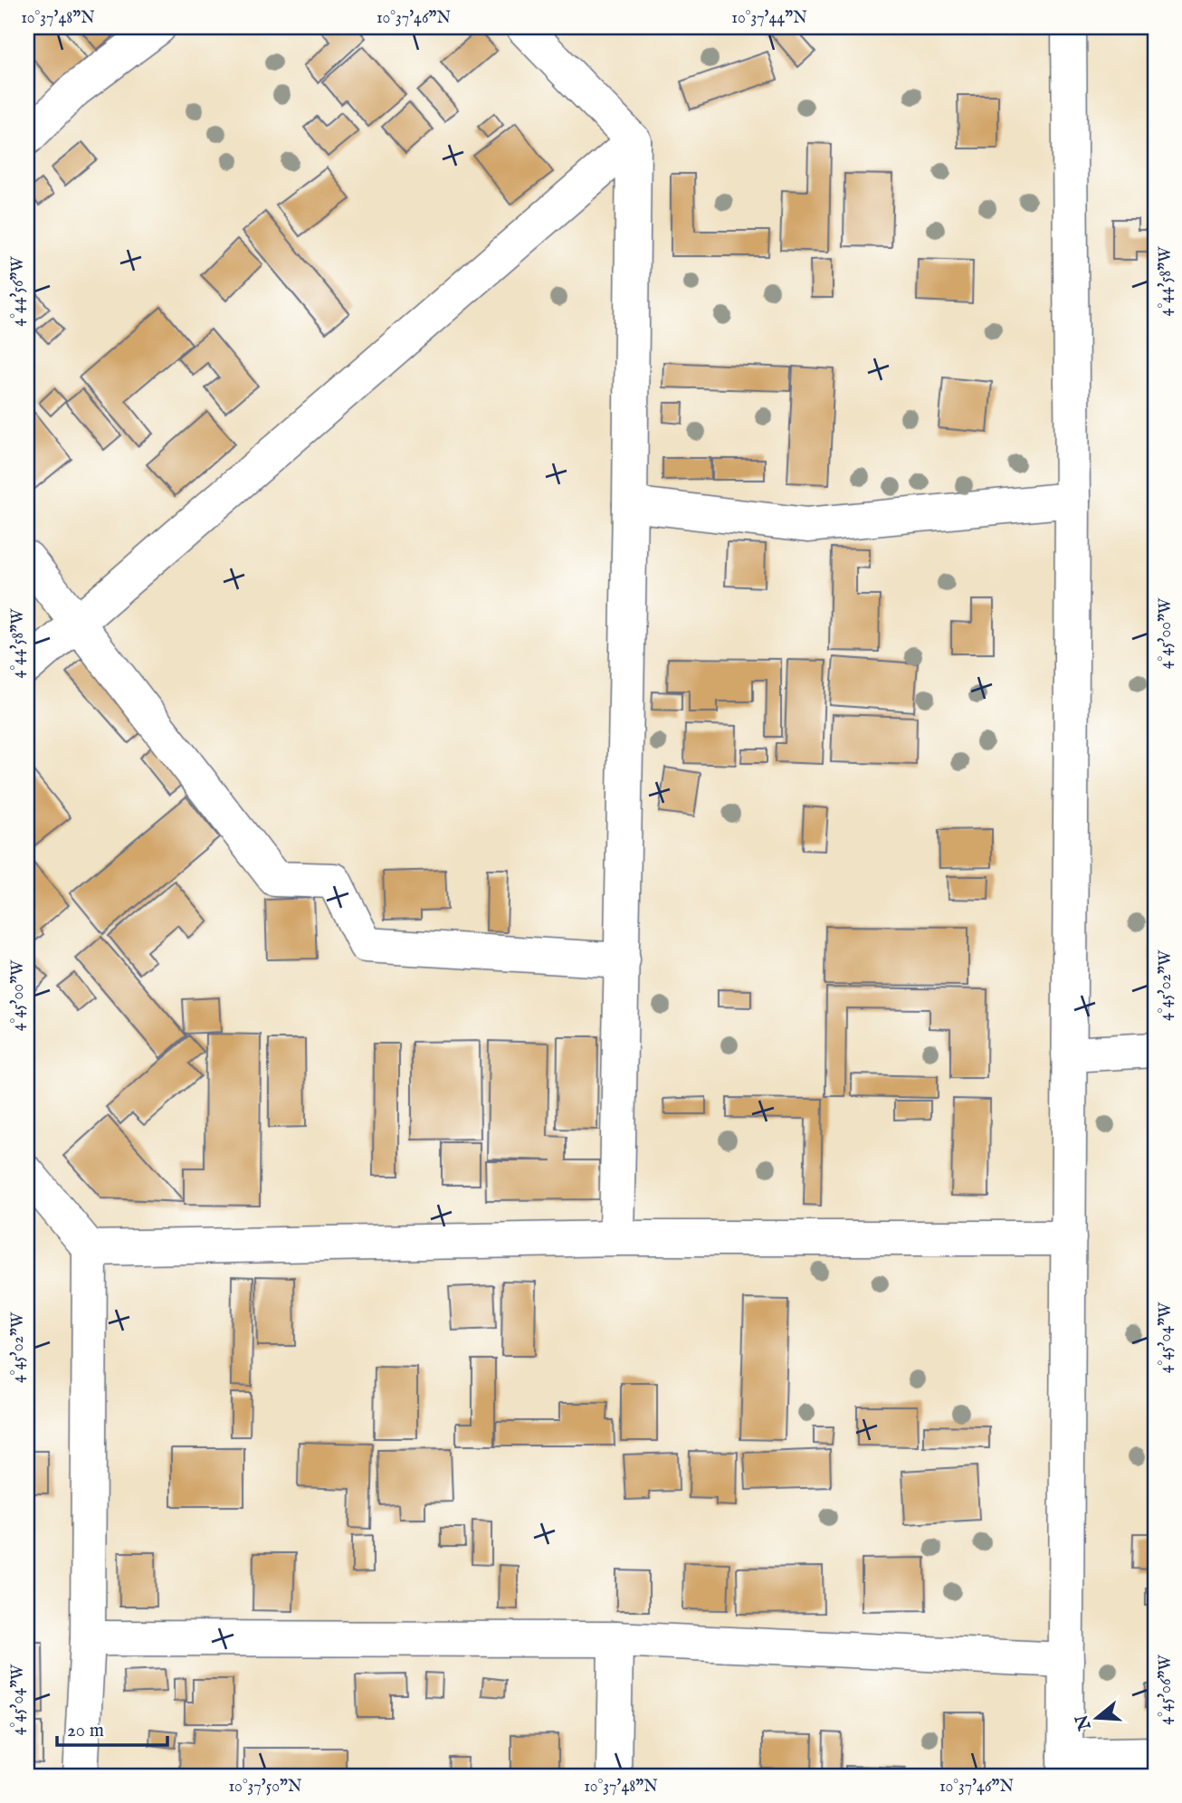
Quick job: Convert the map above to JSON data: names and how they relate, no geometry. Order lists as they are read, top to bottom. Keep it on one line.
{"scale_bar":"20 m","north":"left","coordinates":["10°37'48\"N","10°37'46\"N","10°37'44\"N","4°44'58\"W","4°44'56\"W","4°45'00\"W","4°45'02\"W","4°45'04\"W","4°45'06\"W","10°37'50\"N"]}
